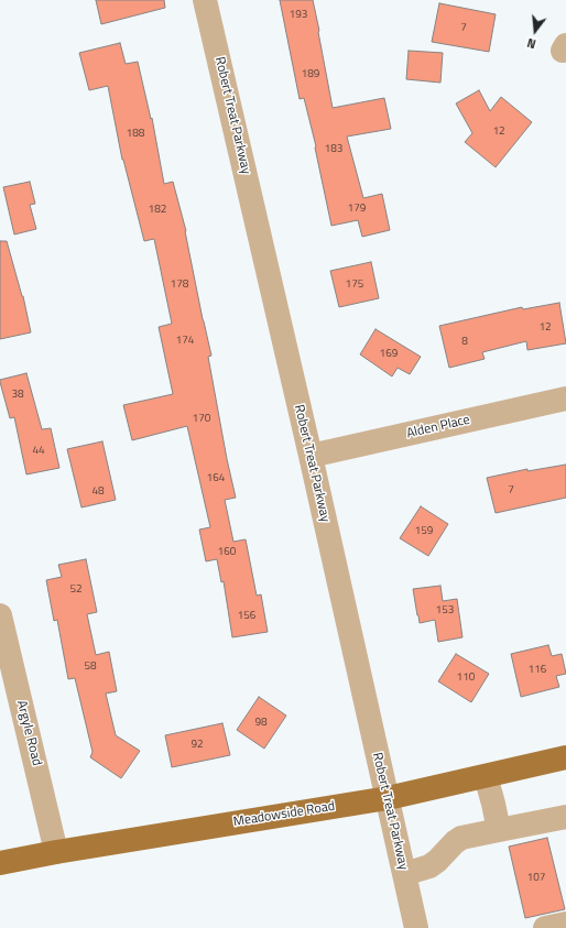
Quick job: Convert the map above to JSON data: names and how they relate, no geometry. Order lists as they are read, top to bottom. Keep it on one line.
{"streets":{"main road":["Meadowside Road"],"street":["Robert Treat Parkway","Alden Place","Argyle Road"]},"crossings":[["Robert Treat Parkway","Alden Place"],["Robert Treat Parkway","Meadowside Road"],["Argyle Road","Meadowside Road"]],"house_numbers":["193","7","189","12","188","183","179","182","178","175","12","174","8","169","38","170","44","164","7","48","159","160","52","153","156","58","116","110","98","92","107"],"north":"bottom"}
